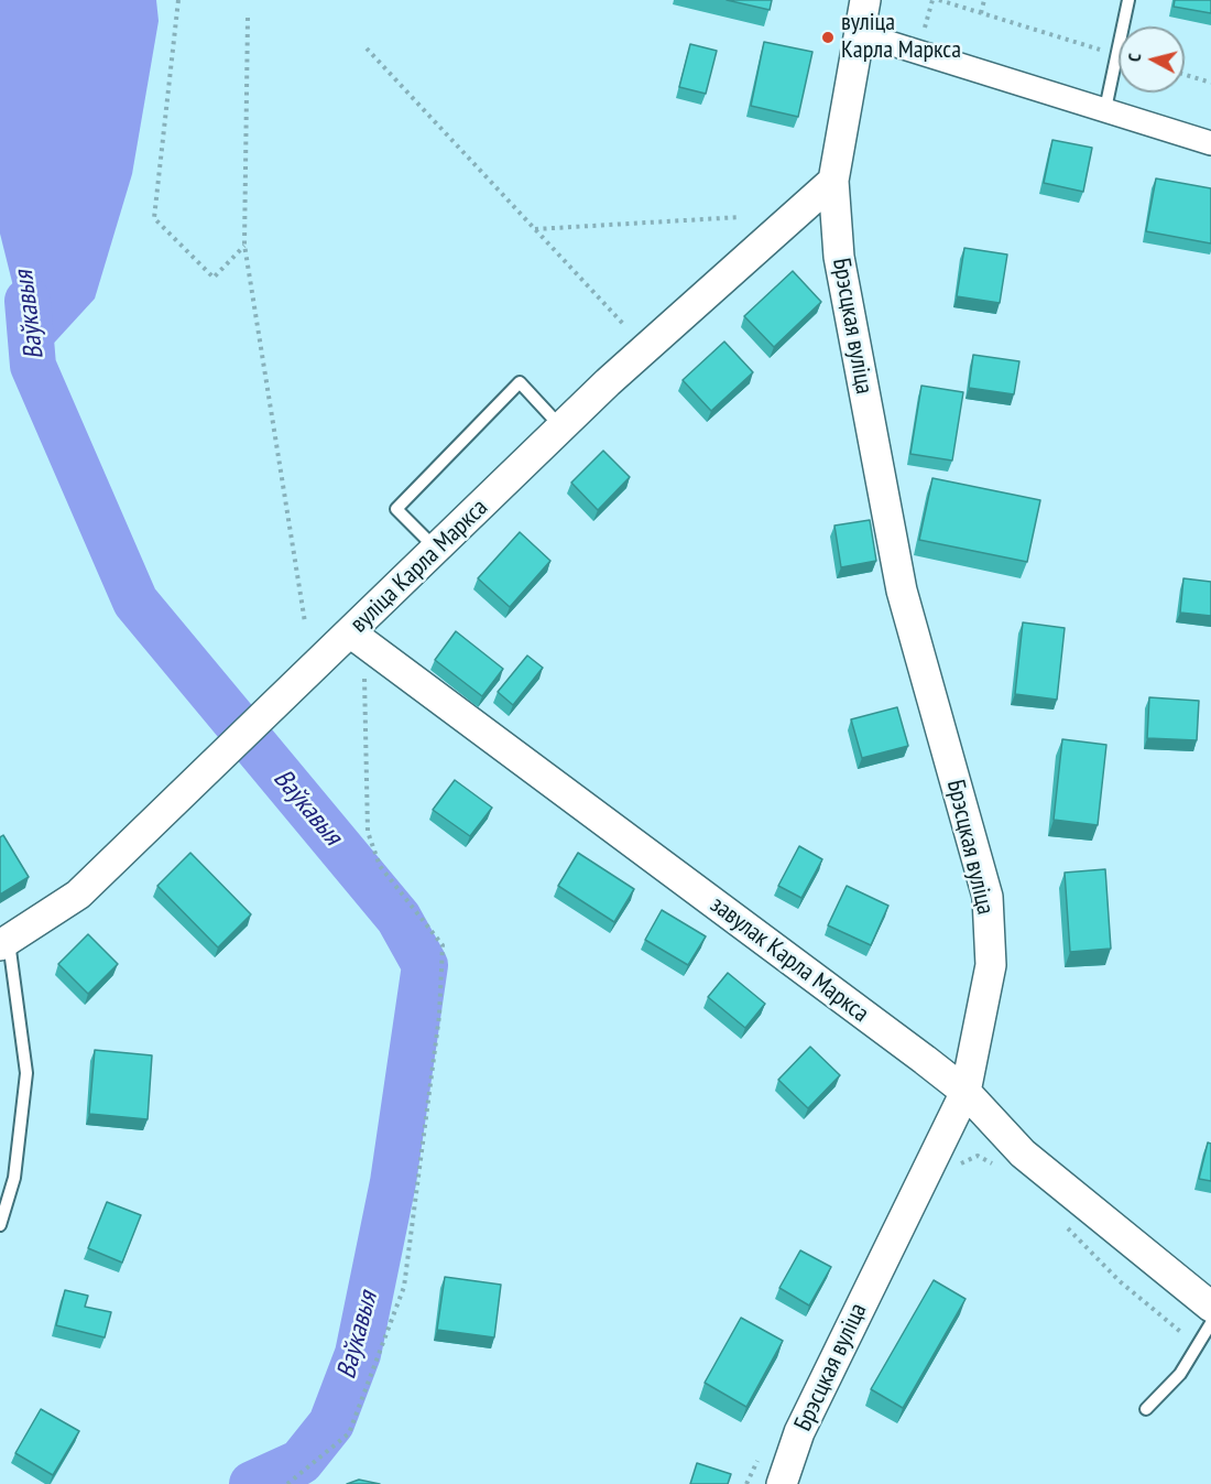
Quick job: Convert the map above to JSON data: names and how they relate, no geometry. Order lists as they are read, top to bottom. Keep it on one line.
{"streets":{"street":["Брэсцкая вуліца","вуліца Карла Маркса","завулак Карла Маркса"]},"crossings":[["Брэсцкая вуліца","вуліца Карла Маркса"],["Брэсцкая вуліца","завулак Карла Маркса"],["вуліца Карла Маркса","завулак Карла Маркса"]],"water":["Ваўкавыя"],"places":["вуліца Карла Маркса"],"north":"left"}
